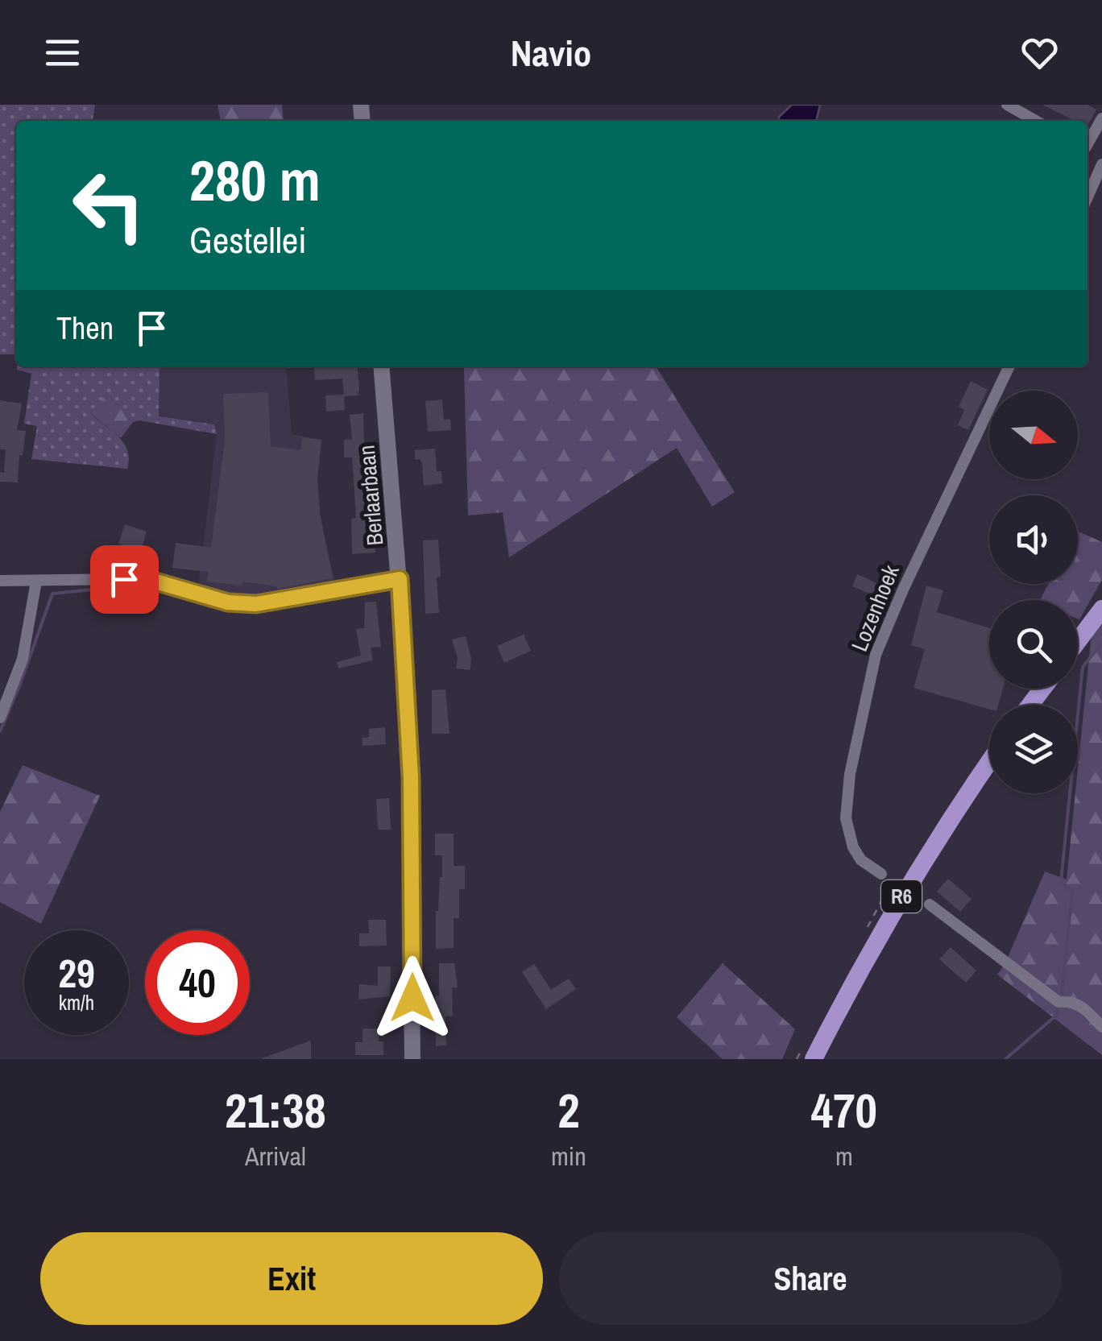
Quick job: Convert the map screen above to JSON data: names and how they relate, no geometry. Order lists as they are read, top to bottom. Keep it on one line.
{"streets":{"main road":["R6"],"street":["Berlaarbaan","Lozenhoek"]},"north":"right","page":{"header":"Navio","turn":["280 m","Gestellei"],"then":"Then","speed":"29 km/h","limit":"40","eta":["21:38","Arrival","2","min","470","m"],"buttons":["Exit","Share"]}}
